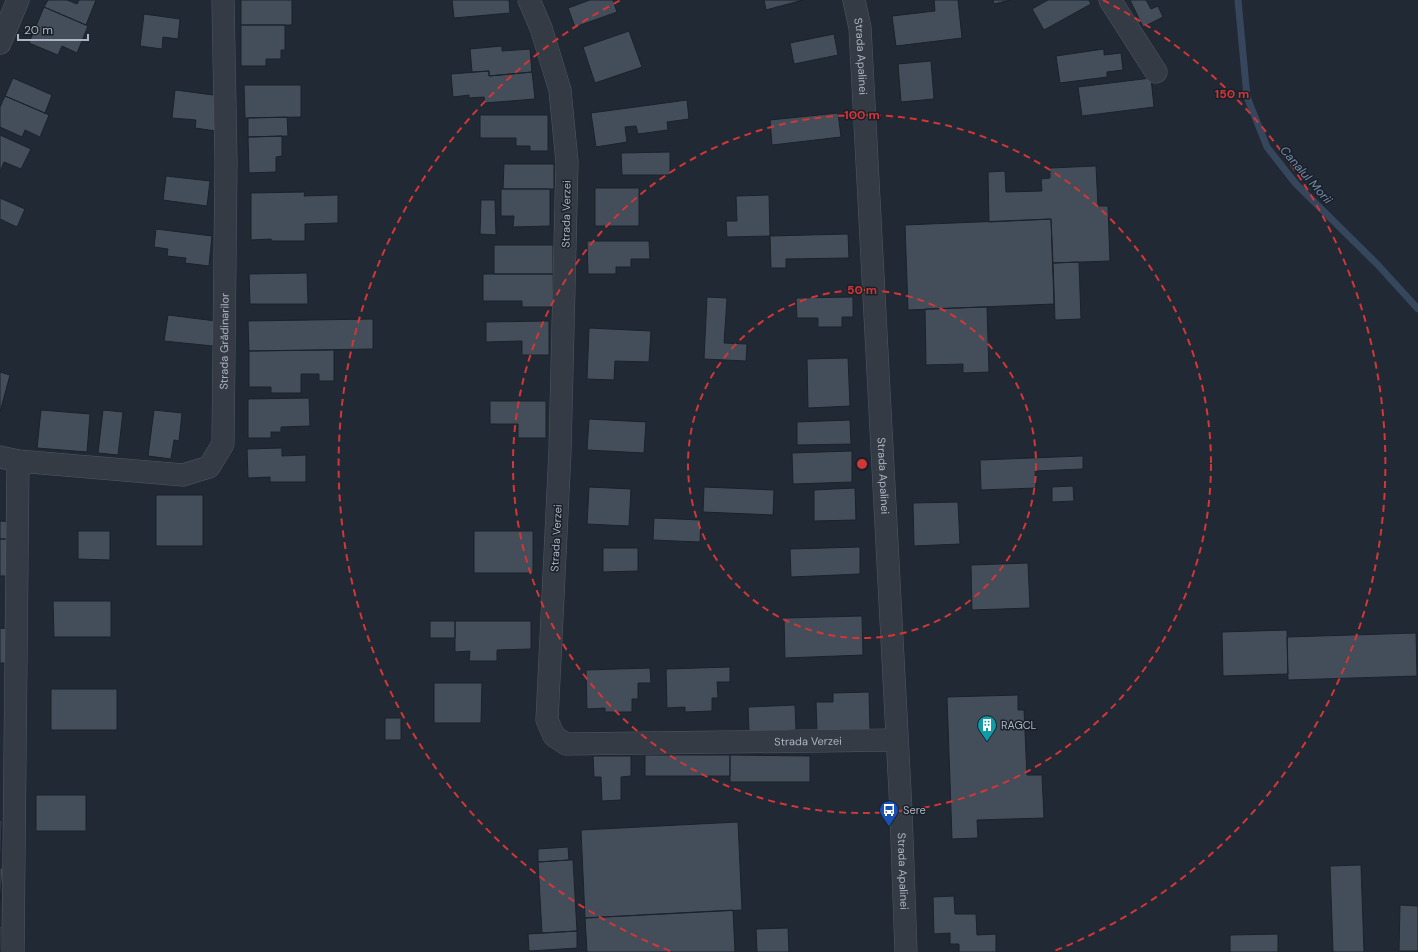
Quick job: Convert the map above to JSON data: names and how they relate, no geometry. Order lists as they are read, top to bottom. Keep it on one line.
{"streets":{"street":["Strada Apalinei","Strada Verzei","Strada Grădinarilor"]},"crossings":[["Strada Apalinei","Strada Verzei"]],"water":["Canalul Morii"],"places":{"building":["RAGCL"],"bus stop":["Sere"]},"scale_bar":"20 m","rings":["150 m","100 m","50 m"]}
